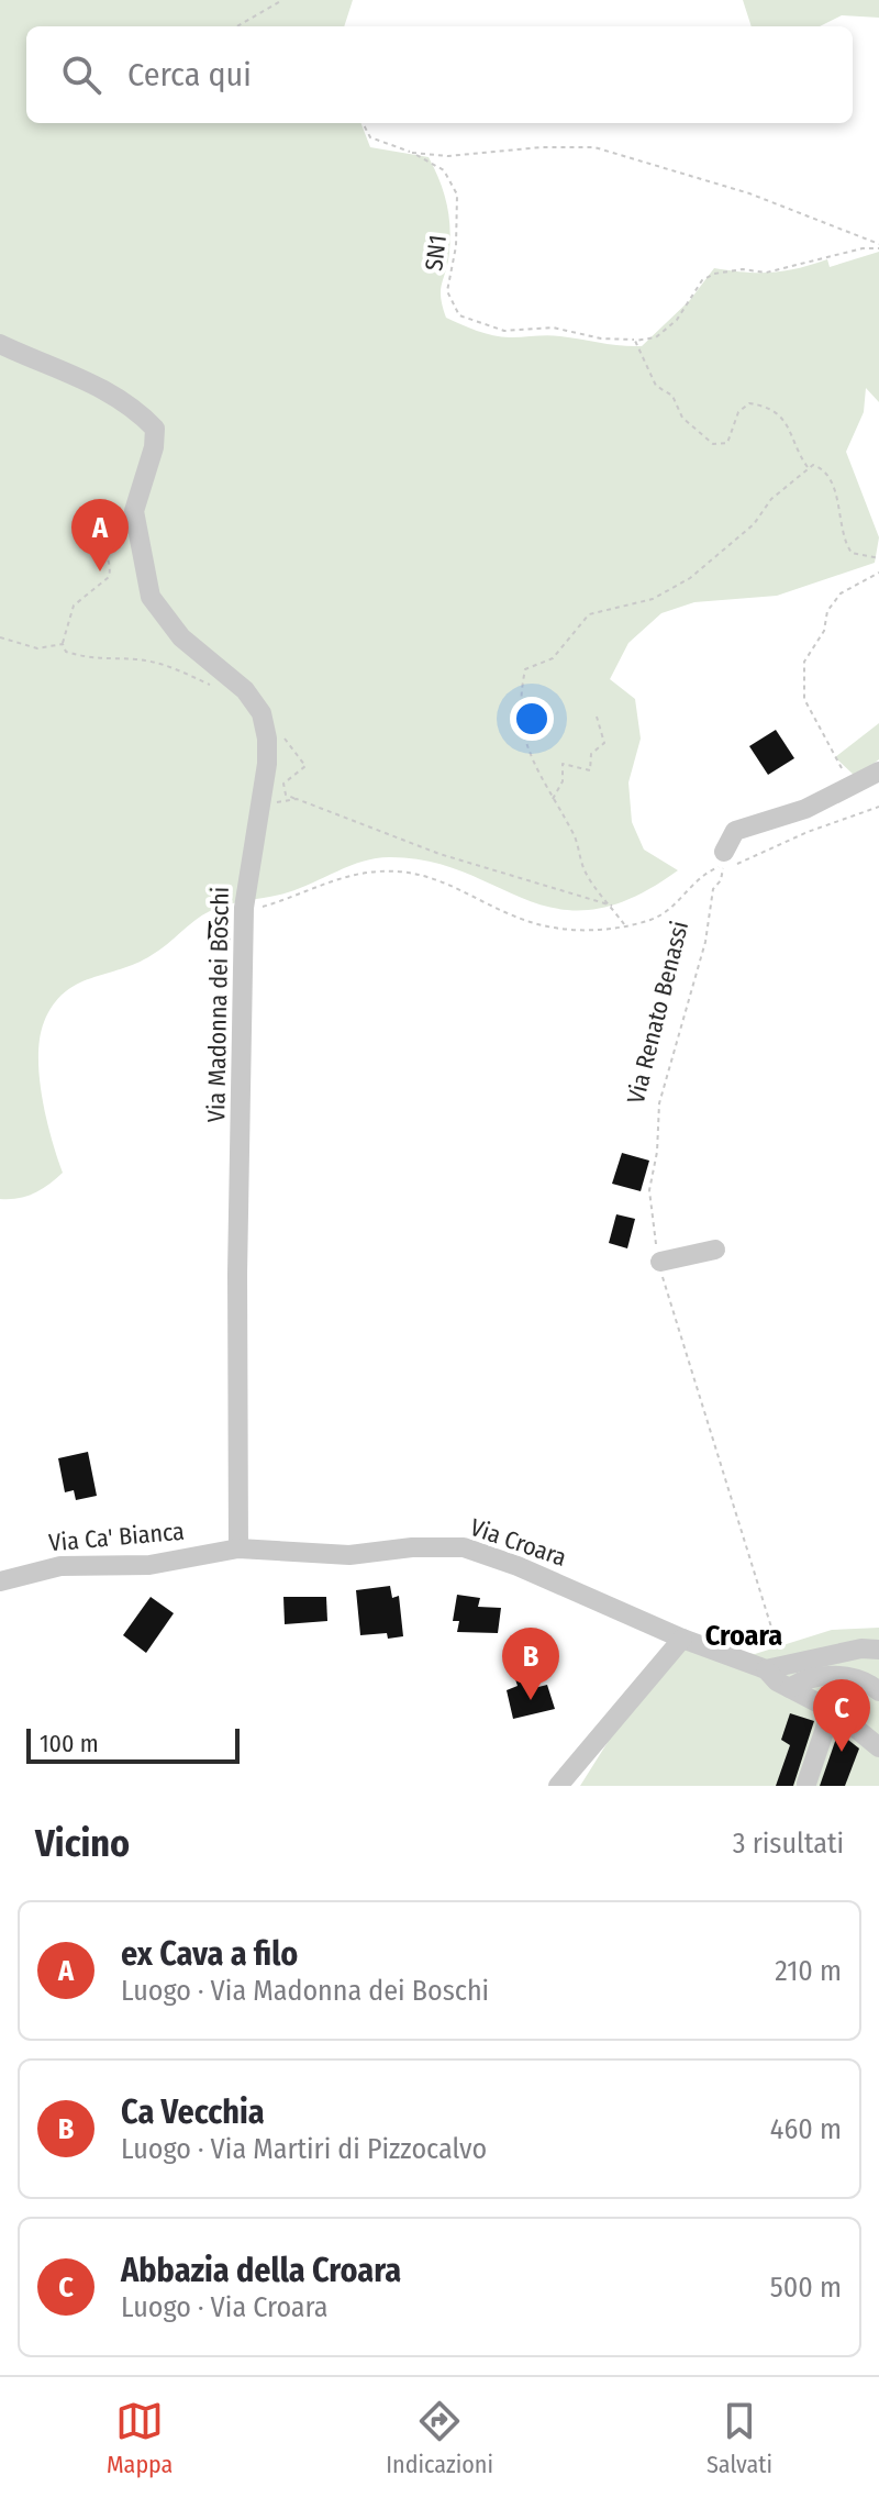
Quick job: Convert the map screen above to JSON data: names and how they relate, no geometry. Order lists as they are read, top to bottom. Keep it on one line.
{"streets":{"street":["Via Madonna dei Boschi","Via Ca' Bianca","Via Croara"],"path":["SN1","Via Renato Benassi"]},"crossings":[["Via Madonna dei Boschi","Via Ca' Bianca"],["Via Madonna dei Boschi","Via Croara"],["Via Renato Benassi","Via Croara"],["Via Ca' Bianca","Via Croara"]],"districts":["Croara"],"scale_bar":"100 m","page":{"search":"Cerca qui","pins":["A","B","C"],"scale":"100 m","heading":["Vicino","3 risultati"],"list":[{"mark":"A","name":"ex Cava a filo","note":"Luogo · Via Madonna dei Boschi","value":"210 m"},{"mark":"B","name":"Ca Vecchia","note":"Luogo · Via Martiri di Pizzocalvo","value":"460 m"},{"mark":"C","name":"Abbazia della Croara","note":"Luogo · Via Croara","value":"500 m"}],"nav":["Mappa","Indicazioni","Salvati"]}}
